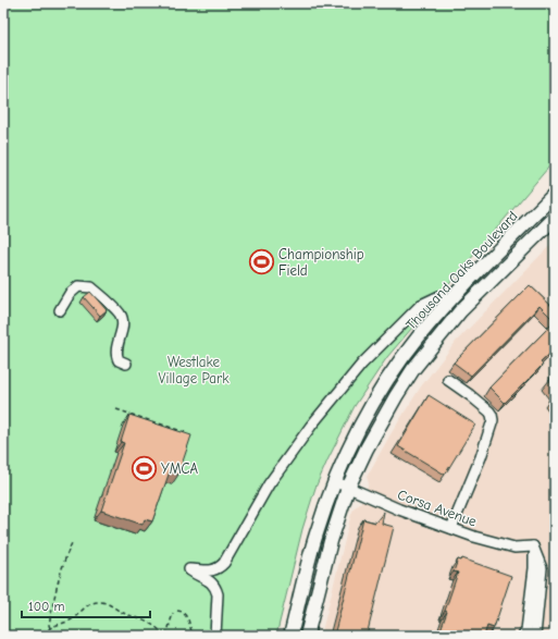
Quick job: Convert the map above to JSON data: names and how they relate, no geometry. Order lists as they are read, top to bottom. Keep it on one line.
{"streets":{"main road":["Thousand Oaks Boulevard"],"street":["Corsa Avenue"]},"crossings":[["Thousand Oaks Boulevard","Corsa Avenue"]],"parks":["Westlake Village Park"],"places":{"sports":["Championship Field","YMCA"]},"scale_bar":"100 m"}
